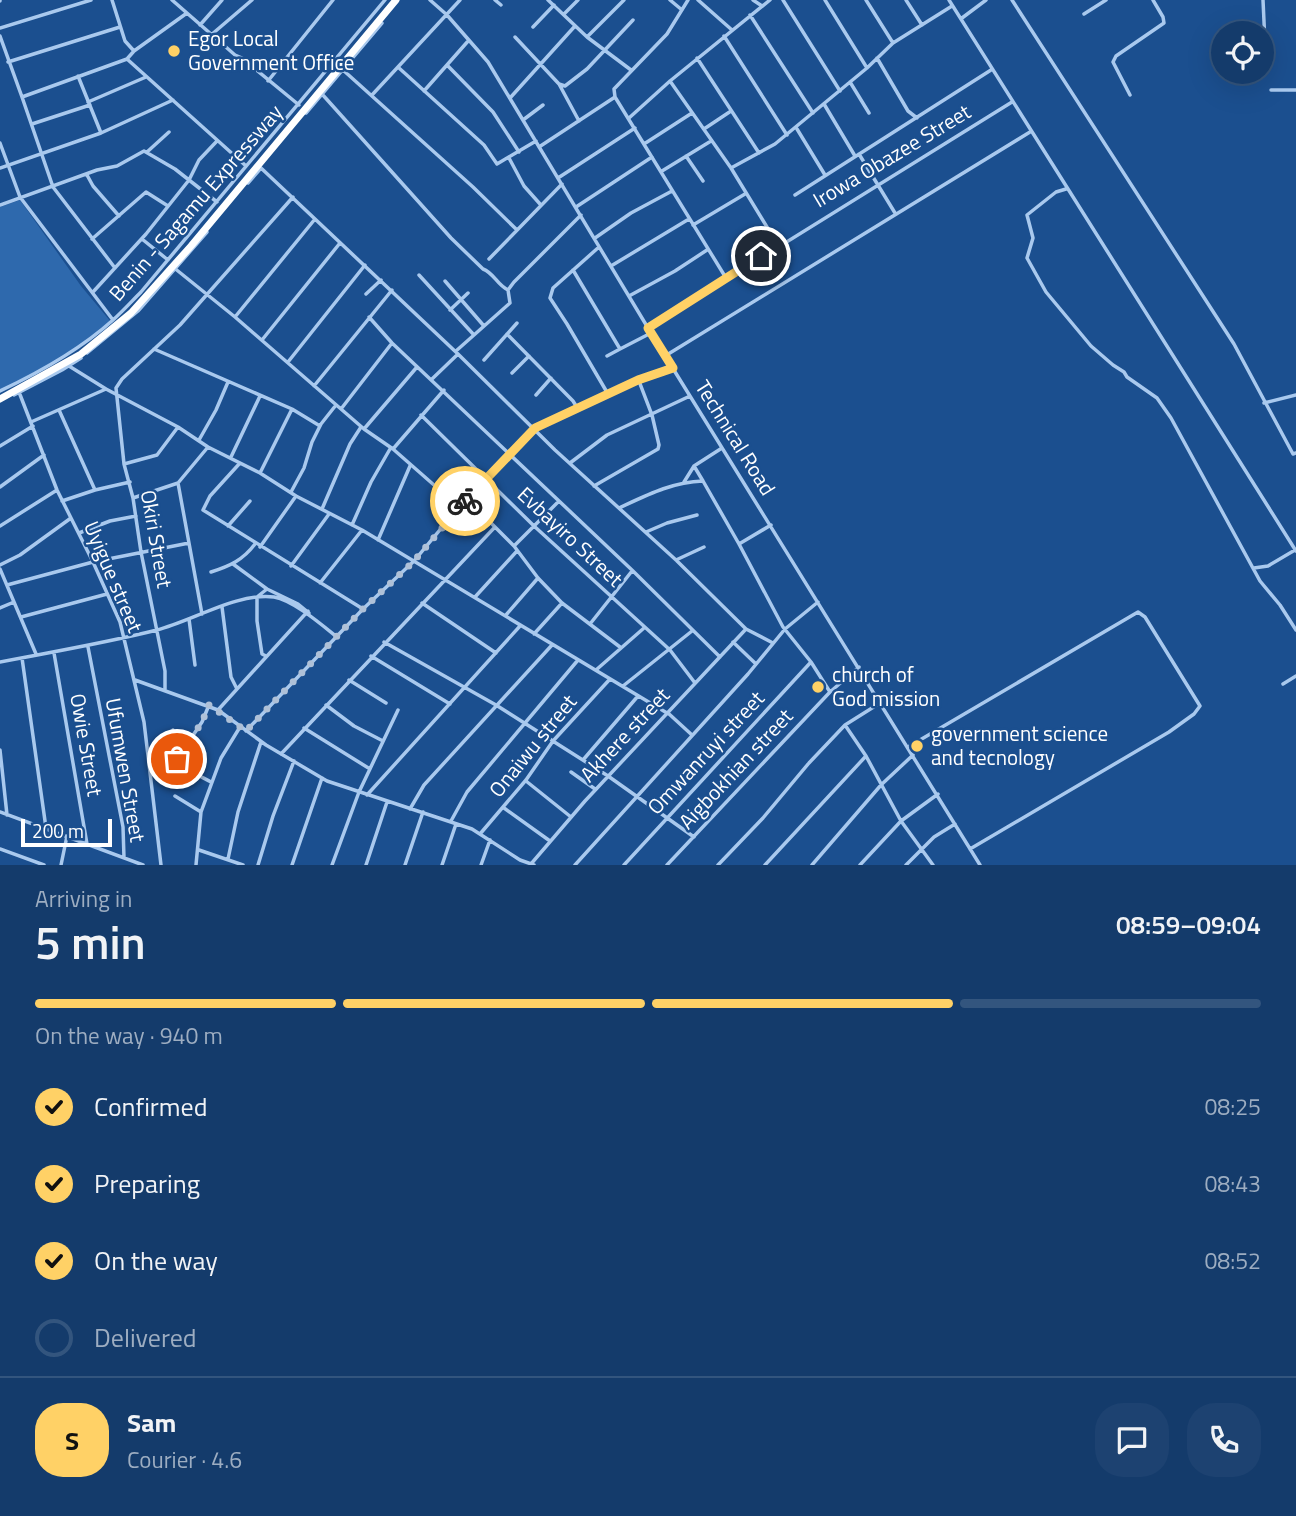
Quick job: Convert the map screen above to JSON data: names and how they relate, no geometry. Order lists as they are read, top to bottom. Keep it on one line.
{"streets":{"highway":["Benin - Sagamu Expressway"],"street":["Irowa Obazee Street","Technical Road","Evbayiro Street","Okiri Street","Uyigue street","Akhere street","Owie Street","Onaiwu street","Omwanruyi street","Aigbokhian street","Ufumwen Street"]},"crossings":[["Irowa Obazee Street","Technical Road"],["Technical Road","Aigbokhian street"],["Evbayiro Street","Akhere street"]],"places":["Egor Local Government Office","church of God mission","government science and tecnology"],"scale_bar":"200 m","page":{"scale":"200 m","heading":["5 min","Arriving in","08:59–09:04"],"panel":["Sam","Courier · 4.6"],"bar":"On the way · 940 m","list":[["Confirmed","08:25"],["Preparing","08:43"],["On the way","08:52"],"Delivered"],"round":"S"}}
